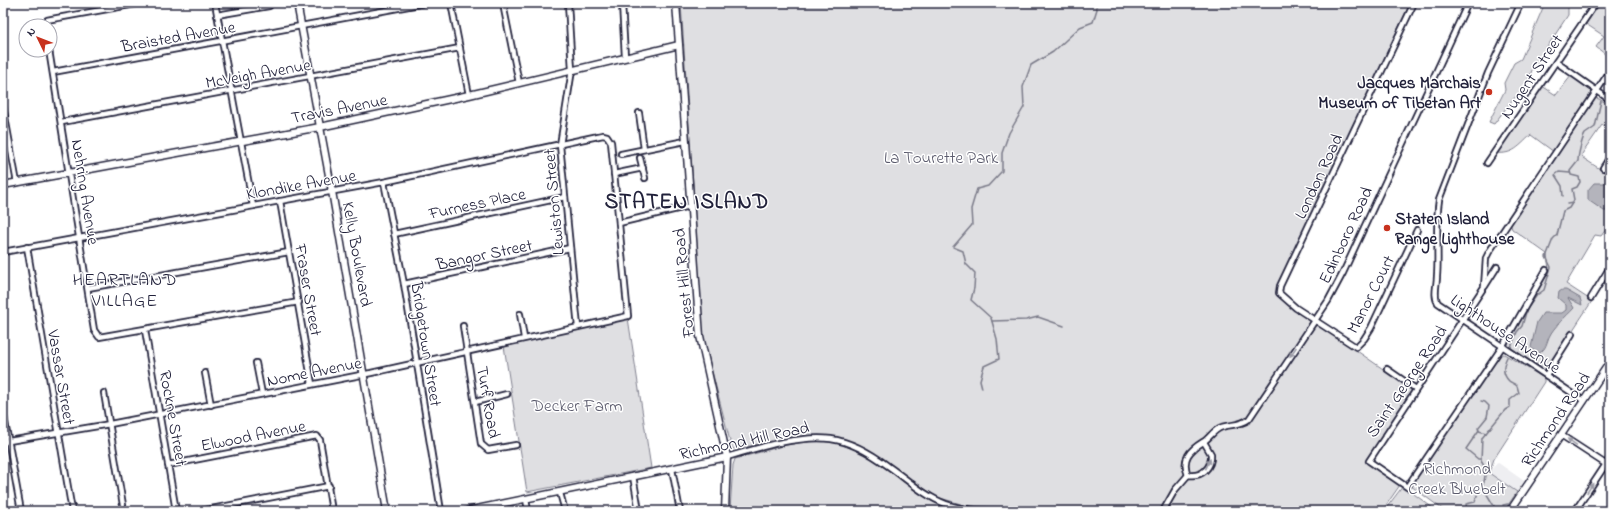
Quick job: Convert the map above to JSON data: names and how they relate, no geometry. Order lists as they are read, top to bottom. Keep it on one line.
{"streets":{"street":["Braisted Avenue","McVeigh Avenue","Nugent Street","Travis Avenue","London Road","Klondike Avenue","Nehring Avenue","Lewiston Street","Furness Place","Edinboro Road","Kelly Boulevard","Bangor Street","Forest Hill Road","Fraser Street","Manor Court","Lighthouse Avenue","Bridgetown Street","Nome Avenue","Vassar Street","Saint George Road","Turf Road","Rockne Street","Richmond Road","Elwood Avenue","Richmond Hill Road"]},"crossings":[["Braisted Avenue","Nehring Avenue"],["Braisted Avenue","Kelly Boulevard"],["McVeigh Avenue","Nehring Avenue"],["McVeigh Avenue","Kelly Boulevard"],["Travis Avenue","Nehring Avenue"],["Travis Avenue","Lewiston Street"],["Travis Avenue","Kelly Boulevard"],["Travis Avenue","Forest Hill Road"],["London Road","Edinboro Road"],["London Road","Manor Court"],["Klondike Avenue","Nehring Avenue"],["Klondike Avenue","Lewiston Street"],["Klondike Avenue","Kelly Boulevard"],["Klondike Avenue","Fraser Street"],["Klondike Avenue","Bridgetown Street"],["Klondike Avenue","Vassar Street"],["Nehring Avenue","Rockne Street"],["Lewiston Street","Furness Place"],["Lewiston Street","Bangor Street"],["Lewiston Street","Nome Avenue"],["Furness Place","Bridgetown Street"],["Edinboro Road","Manor Court"],["Kelly Boulevard","Nome Avenue"],["Bangor Street","Bridgetown Street"],["Forest Hill Road","Richmond Hill Road"],["Fraser Street","Nome Avenue"],["Lighthouse Avenue","Saint George Road"],["Lighthouse Avenue","Richmond Road"],["Bridgetown Street","Nome Avenue"],["Nome Avenue","Vassar Street"],["Nome Avenue","Turf Road"],["Nome Avenue","Rockne Street"],["Rockne Street","Elwood Avenue"]],"districts":["STATEN ISLAND","HEARTLAND VILLAGE"],"parks":["La Tourette Park","Decker Farm","Richmond Creek Bluebelt"],"places":["Jacques Marchais Museum of Tibetan Art","Staten Island Range Lighthouse"],"north":"top left"}
